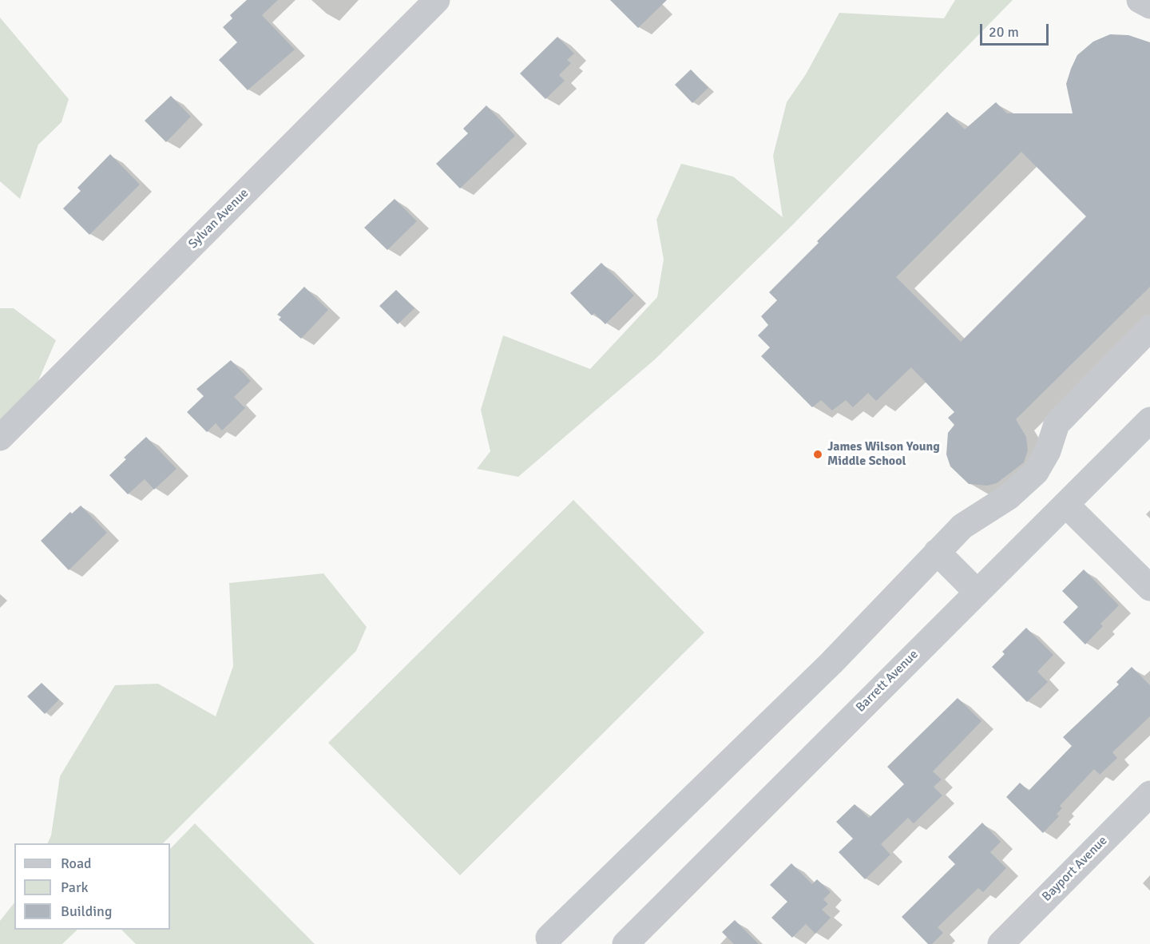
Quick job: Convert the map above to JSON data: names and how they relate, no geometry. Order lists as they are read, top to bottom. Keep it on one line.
{"streets":{"street":["Sylvan Avenue","Barrett Avenue","Bayport Avenue"]},"places":["James Wilson Young Middle School"],"legend":["Road","Park","Building"],"scale_bar":"20 m"}
